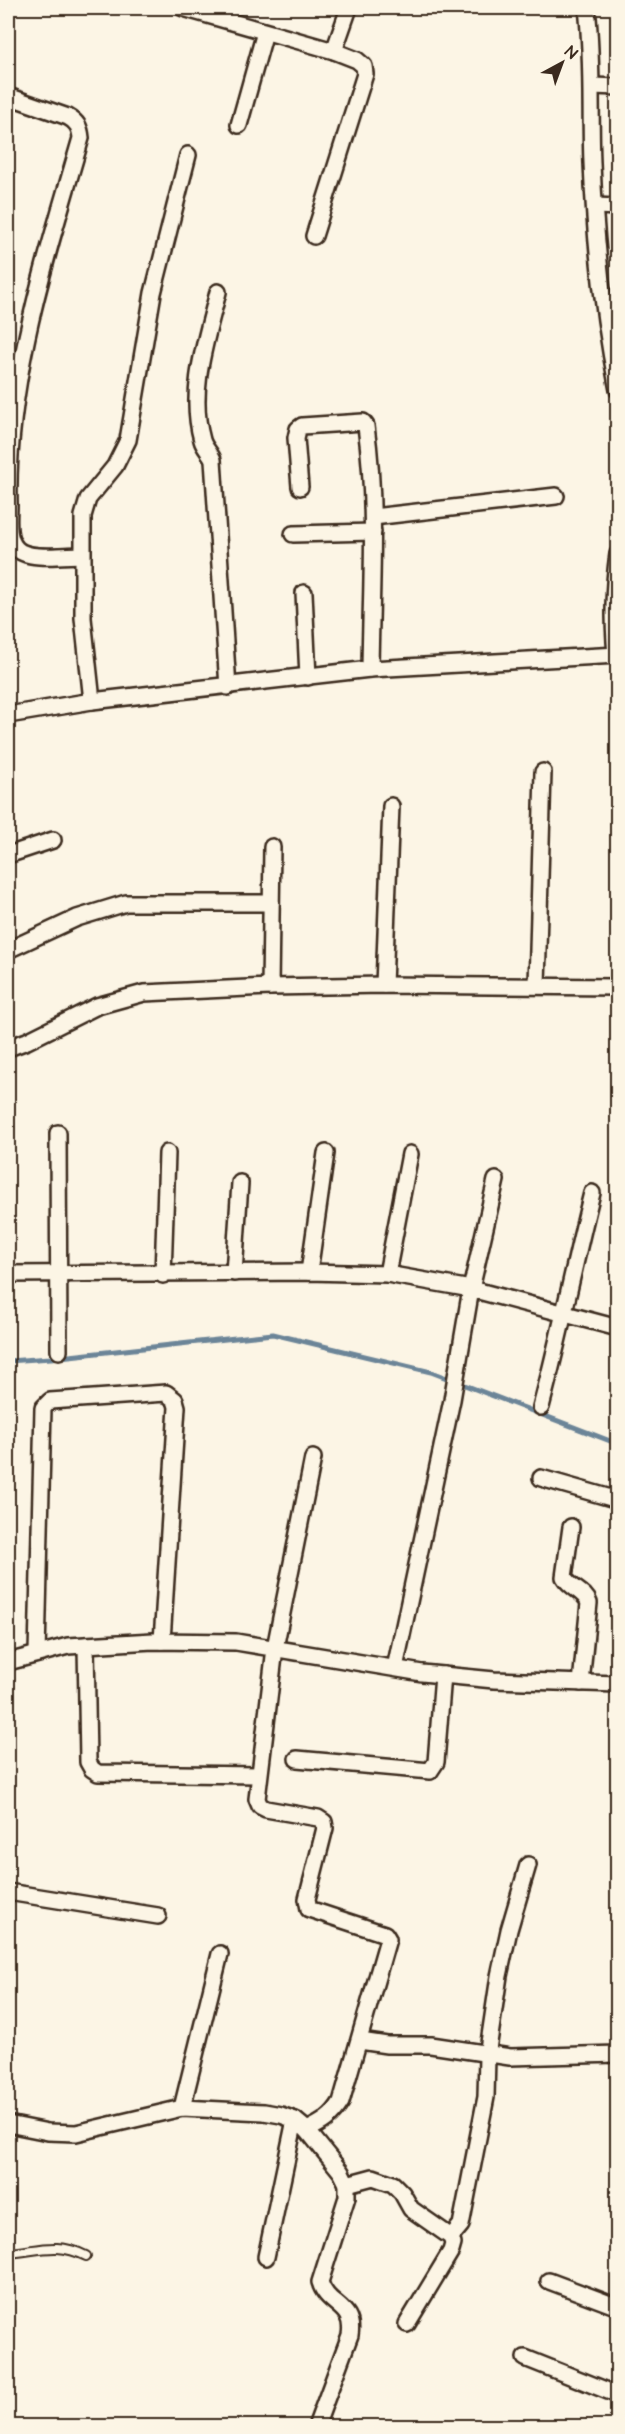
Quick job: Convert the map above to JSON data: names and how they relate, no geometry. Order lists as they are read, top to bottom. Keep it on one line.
{"north":"top right"}
